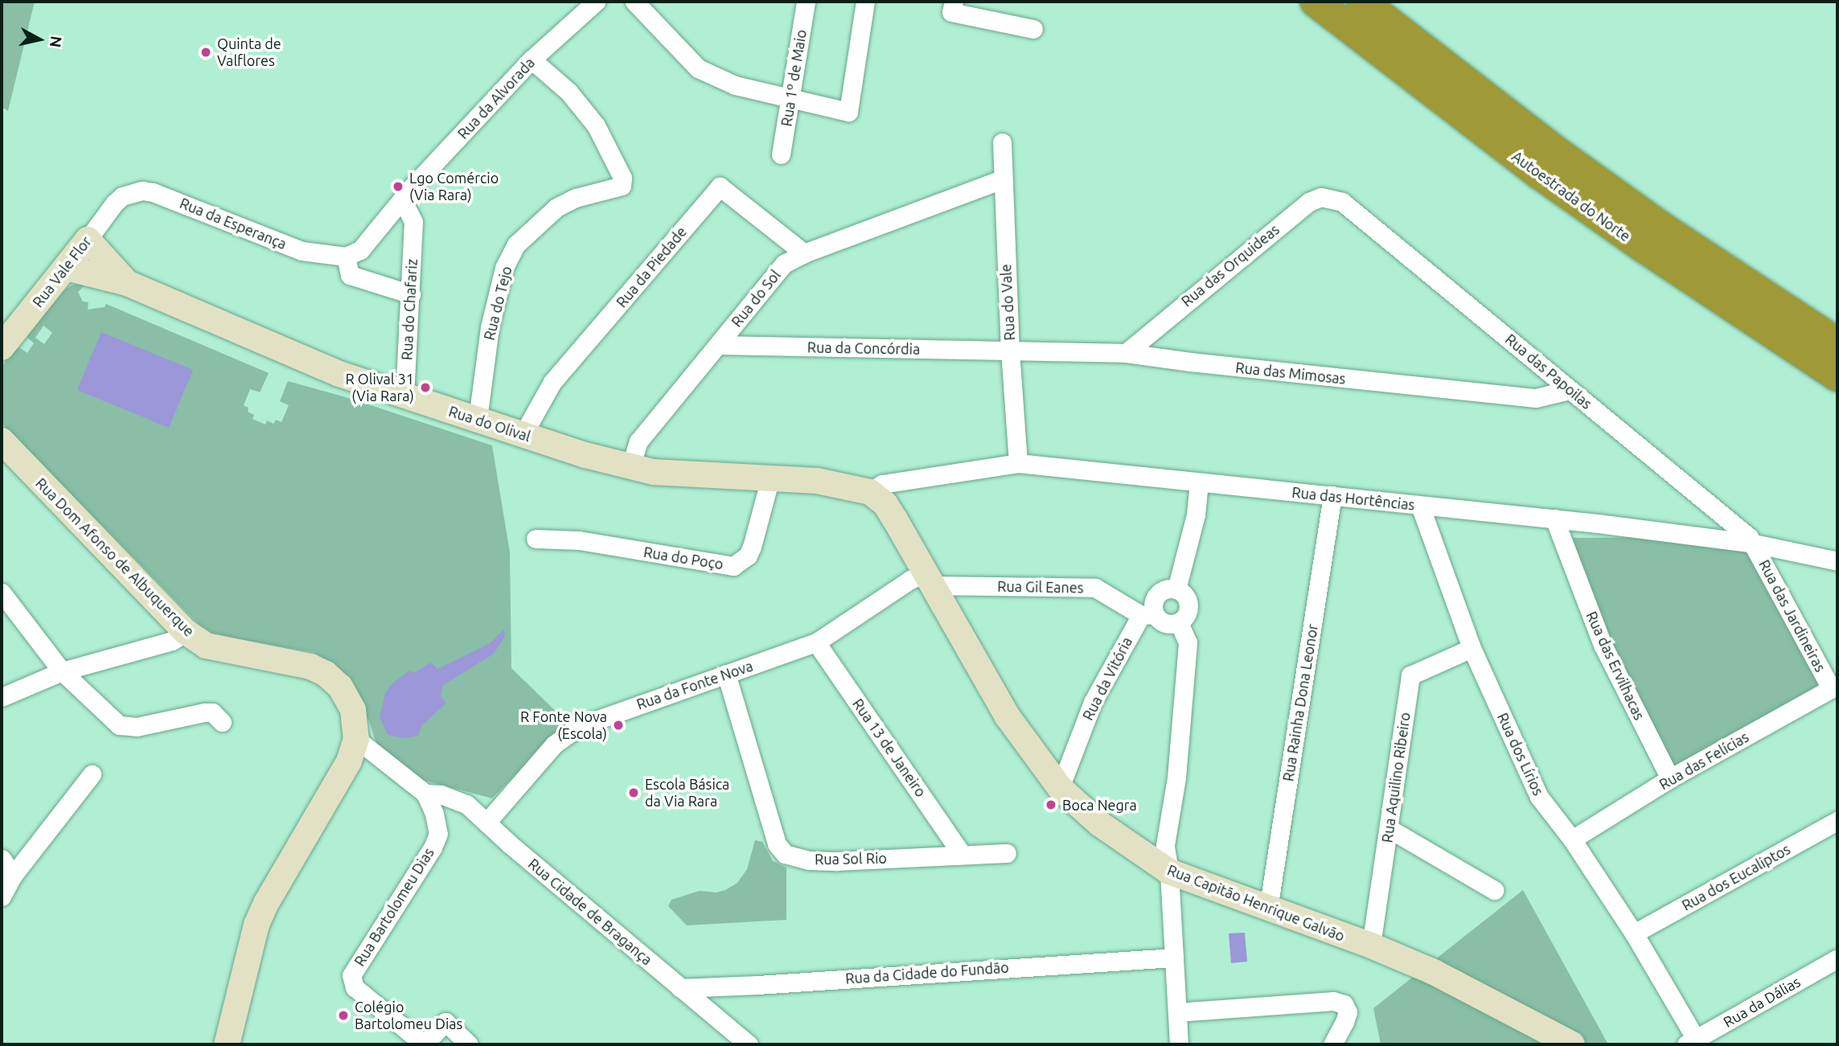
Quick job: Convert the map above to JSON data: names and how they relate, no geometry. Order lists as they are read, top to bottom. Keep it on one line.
{"streets":{"highway":["Autoestrada do Norte"],"street":["Rua 1º de Maio","Rua da Alvorada","Rua da Esperança","Rua das Orquideas","Rua da Piedade","Rua Vale Flor","Rua do Sol","Rua do Vale","Rua do Tejo","Rua do Chafariz","Rua da Concórdia","Rua das Papoilas","Rua das Mimosas","Rua do Olival","Rua das Hortências","Rua Dom Afonso de Albuquerque","Rua do Poço","Rua Gil Eanes","Rua das Jardineiras","Rua das Ervilhacas","Rua da Vitória","Rua da Fonte Nova","Rua Rainha Dona Leonor","Rua 13 de Janeiro","Rua dos Lírios","Rua das Felícias","Rua Aquilino Ribeiro","Rua Sol Rio","Rua dos Eucaliptos","Rua Capitão Henrique Galvão","Rua Bartolomeu Dias","Rua Cidade de Bragança","Rua da Cidade do Fundão","Rua da Dálias"]},"crossings":[["Rua da Alvorada","Rua da Esperança"],["Rua da Alvorada","Rua do Tejo"],["Rua da Alvorada","Rua do Chafariz"],["Rua da Esperança","Rua Vale Flor"],["Rua das Orquideas","Rua das Papoilas"],["Rua das Orquideas","Rua das Mimosas"],["Rua da Piedade","Rua do Sol"],["Rua da Piedade","Rua do Olival"],["Rua Vale Flor","Rua do Olival"],["Rua do Sol","Rua do Vale"],["Rua do Sol","Rua da Concórdia"],["Rua do Sol","Rua do Olival"],["Rua do Vale","Rua da Concórdia"],["Rua do Vale","Rua das Mimosas"],["Rua do Vale","Rua das Hortências"],["Rua do Tejo","Rua do Olival"],["Rua do Chafariz","Rua do Olival"],["Rua da Concórdia","Rua das Mimosas"],["Rua das Papoilas","Rua das Mimosas"],["Rua das Papoilas","Rua das Hortências"],["Rua das Papoilas","Rua das Jardineiras"],["Rua do Olival","Rua das Hortências"],["Rua do Olival","Rua do Poço"],["Rua do Olival","Rua Capitão Henrique Galvão"],["Rua das Hortências","Rua das Jardineiras"],["Rua das Hortências","Rua das Ervilhacas"],["Rua das Hortências","Rua Rainha Dona Leonor"],["Rua das Hortências","Rua dos Lírios"],["Rua das Hortências","Rua Capitão Henrique Galvão"],["Rua Gil Eanes","Rua da Vitória"],["Rua Gil Eanes","Rua da Fonte Nova"],["Rua Gil Eanes","Rua Capitão Henrique Galvão"],["Rua das Jardineiras","Rua das Felícias"],["Rua das Ervilhacas","Rua das Felícias"],["Rua da Vitória","Rua Capitão Henrique Galvão"],["Rua da Fonte Nova","Rua 13 de Janeiro"],["Rua da Fonte Nova","Rua Sol Rio"],["Rua da Fonte Nova","Rua Capitão Henrique Galvão"],["Rua da Fonte Nova","Rua Cidade de Bragança"],["Rua Rainha Dona Leonor","Rua Capitão Henrique Galvão"],["Rua 13 de Janeiro","Rua Sol Rio"],["Rua dos Lírios","Rua das Felícias"],["Rua dos Lírios","Rua Aquilino Ribeiro"],["Rua dos Lírios","Rua dos Eucaliptos"],["Rua dos Lírios","Rua da Dálias"],["Rua Aquilino Ribeiro","Rua Capitão Henrique Galvão"],["Rua Bartolomeu Dias","Rua Cidade de Bragança"],["Rua Cidade de Bragança","Rua da Cidade do Fundão"]],"places":["Quinta de Valflores","Lgo Comércio (Via Rara)","R Olival 31 (Via Rara)","R Fonte Nova (Escola)","Escola Básica da Via Rara","Boca Negra","Colégio Bartolomeu Dias"],"north":"right"}
